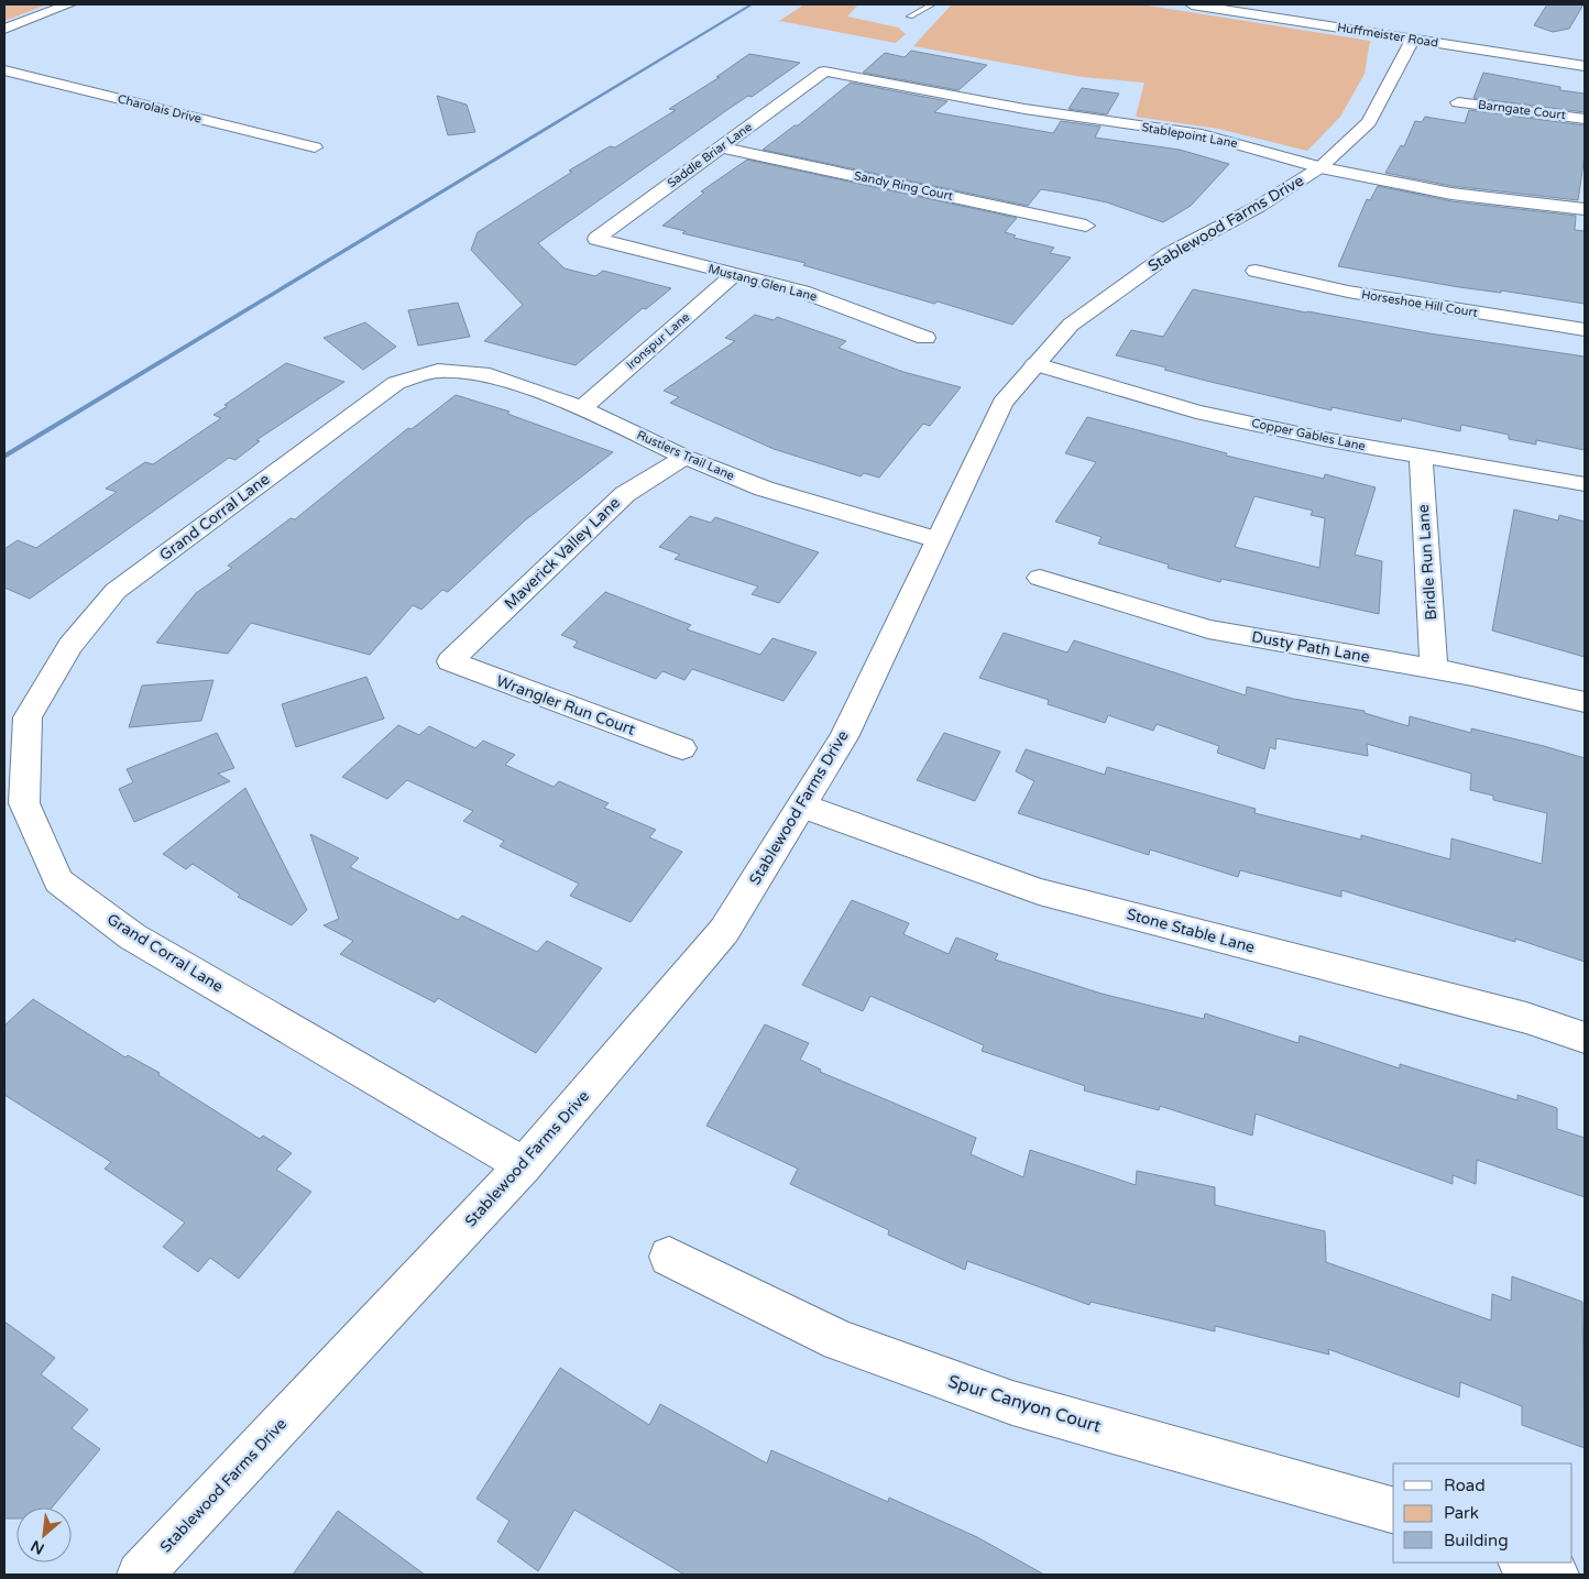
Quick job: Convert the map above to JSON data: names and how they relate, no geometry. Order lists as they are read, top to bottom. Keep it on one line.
{"streets":{"street":["Huffmeister Road","Charolais Drive","Barngate Court","Stablepoint Lane","Saddle Briar Lane","Sandy Ring Court","Stablewood Farms Drive","Mustang Glen Lane","Horseshoe Hill Court","Ironspur Lane","Copper Gables Lane","Rustlers Trail Lane","Grand Corral Lane","Maverick Valley Lane","Bridle Run Lane","Dusty Path Lane","Wrangler Run Court","Stone Stable Lane","Spur Canyon Court"]},"crossings":[["Huffmeister Road","Stablewood Farms Drive"],["Stablepoint Lane","Saddle Briar Lane"],["Stablepoint Lane","Stablewood Farms Drive"],["Saddle Briar Lane","Sandy Ring Court"],["Saddle Briar Lane","Mustang Glen Lane"],["Stablewood Farms Drive","Copper Gables Lane"],["Stablewood Farms Drive","Rustlers Trail Lane"],["Stablewood Farms Drive","Grand Corral Lane"],["Stablewood Farms Drive","Stone Stable Lane"],["Mustang Glen Lane","Ironspur Lane"],["Ironspur Lane","Rustlers Trail Lane"],["Copper Gables Lane","Bridle Run Lane"],["Rustlers Trail Lane","Grand Corral Lane"],["Rustlers Trail Lane","Maverick Valley Lane"],["Maverick Valley Lane","Wrangler Run Court"],["Bridle Run Lane","Dusty Path Lane"]],"legend":["Road","Park","Building"],"north":"bottom left"}
